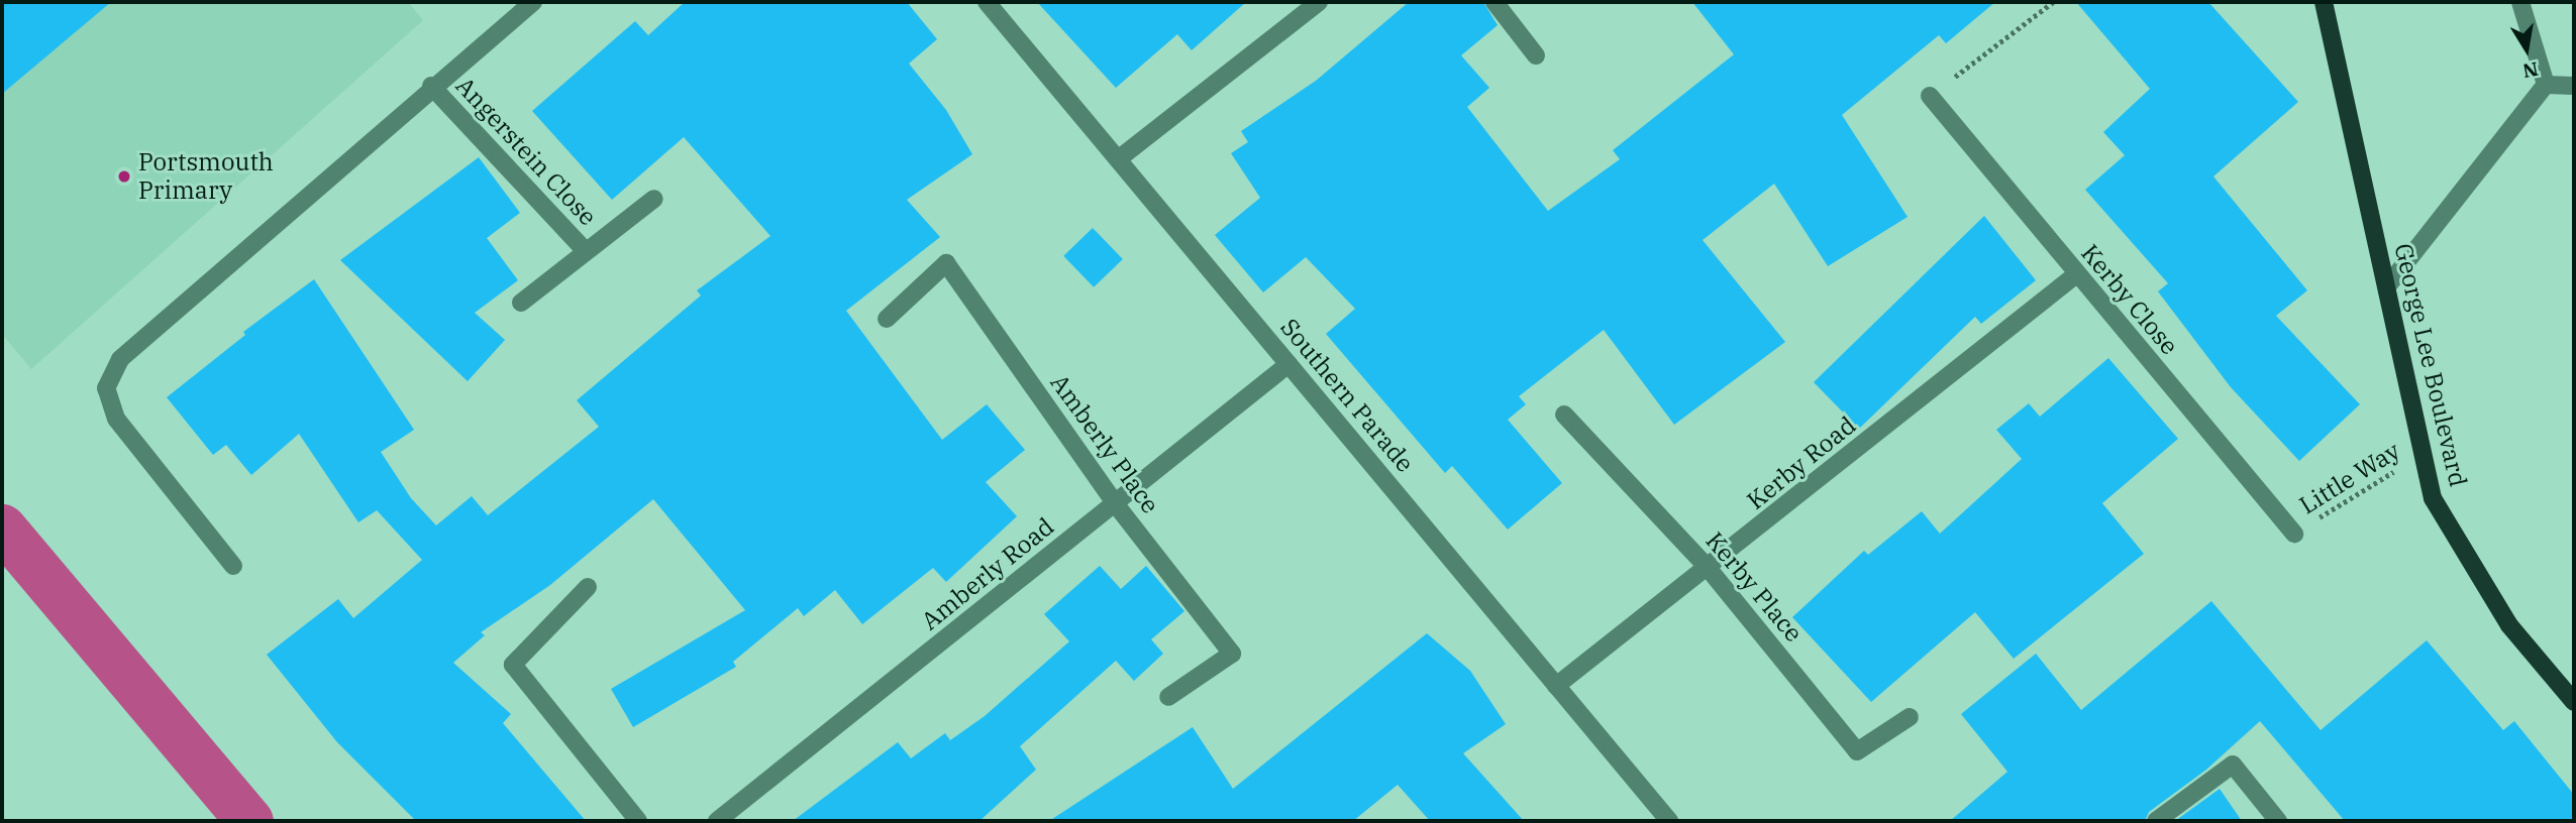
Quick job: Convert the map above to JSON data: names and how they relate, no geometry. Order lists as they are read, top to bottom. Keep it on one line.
{"streets":{"main road":["George Lee Boulevard"],"street":["Angerstein Close","Kerby Close","Southern Parade","Amberly Place","Kerby Road","Amberly Road","Kerby Place"],"path":["Little Way"]},"crossings":[["Kerby Close","Kerby Road"],["Kerby Close","Little Way"],["George Lee Boulevard","Little Way"],["Southern Parade","Kerby Road"],["Southern Parade","Amberly Road"],["Amberly Place","Amberly Road"],["Kerby Road","Kerby Place"]],"places":["Portsmouth Primary"],"north":"bottom"}
